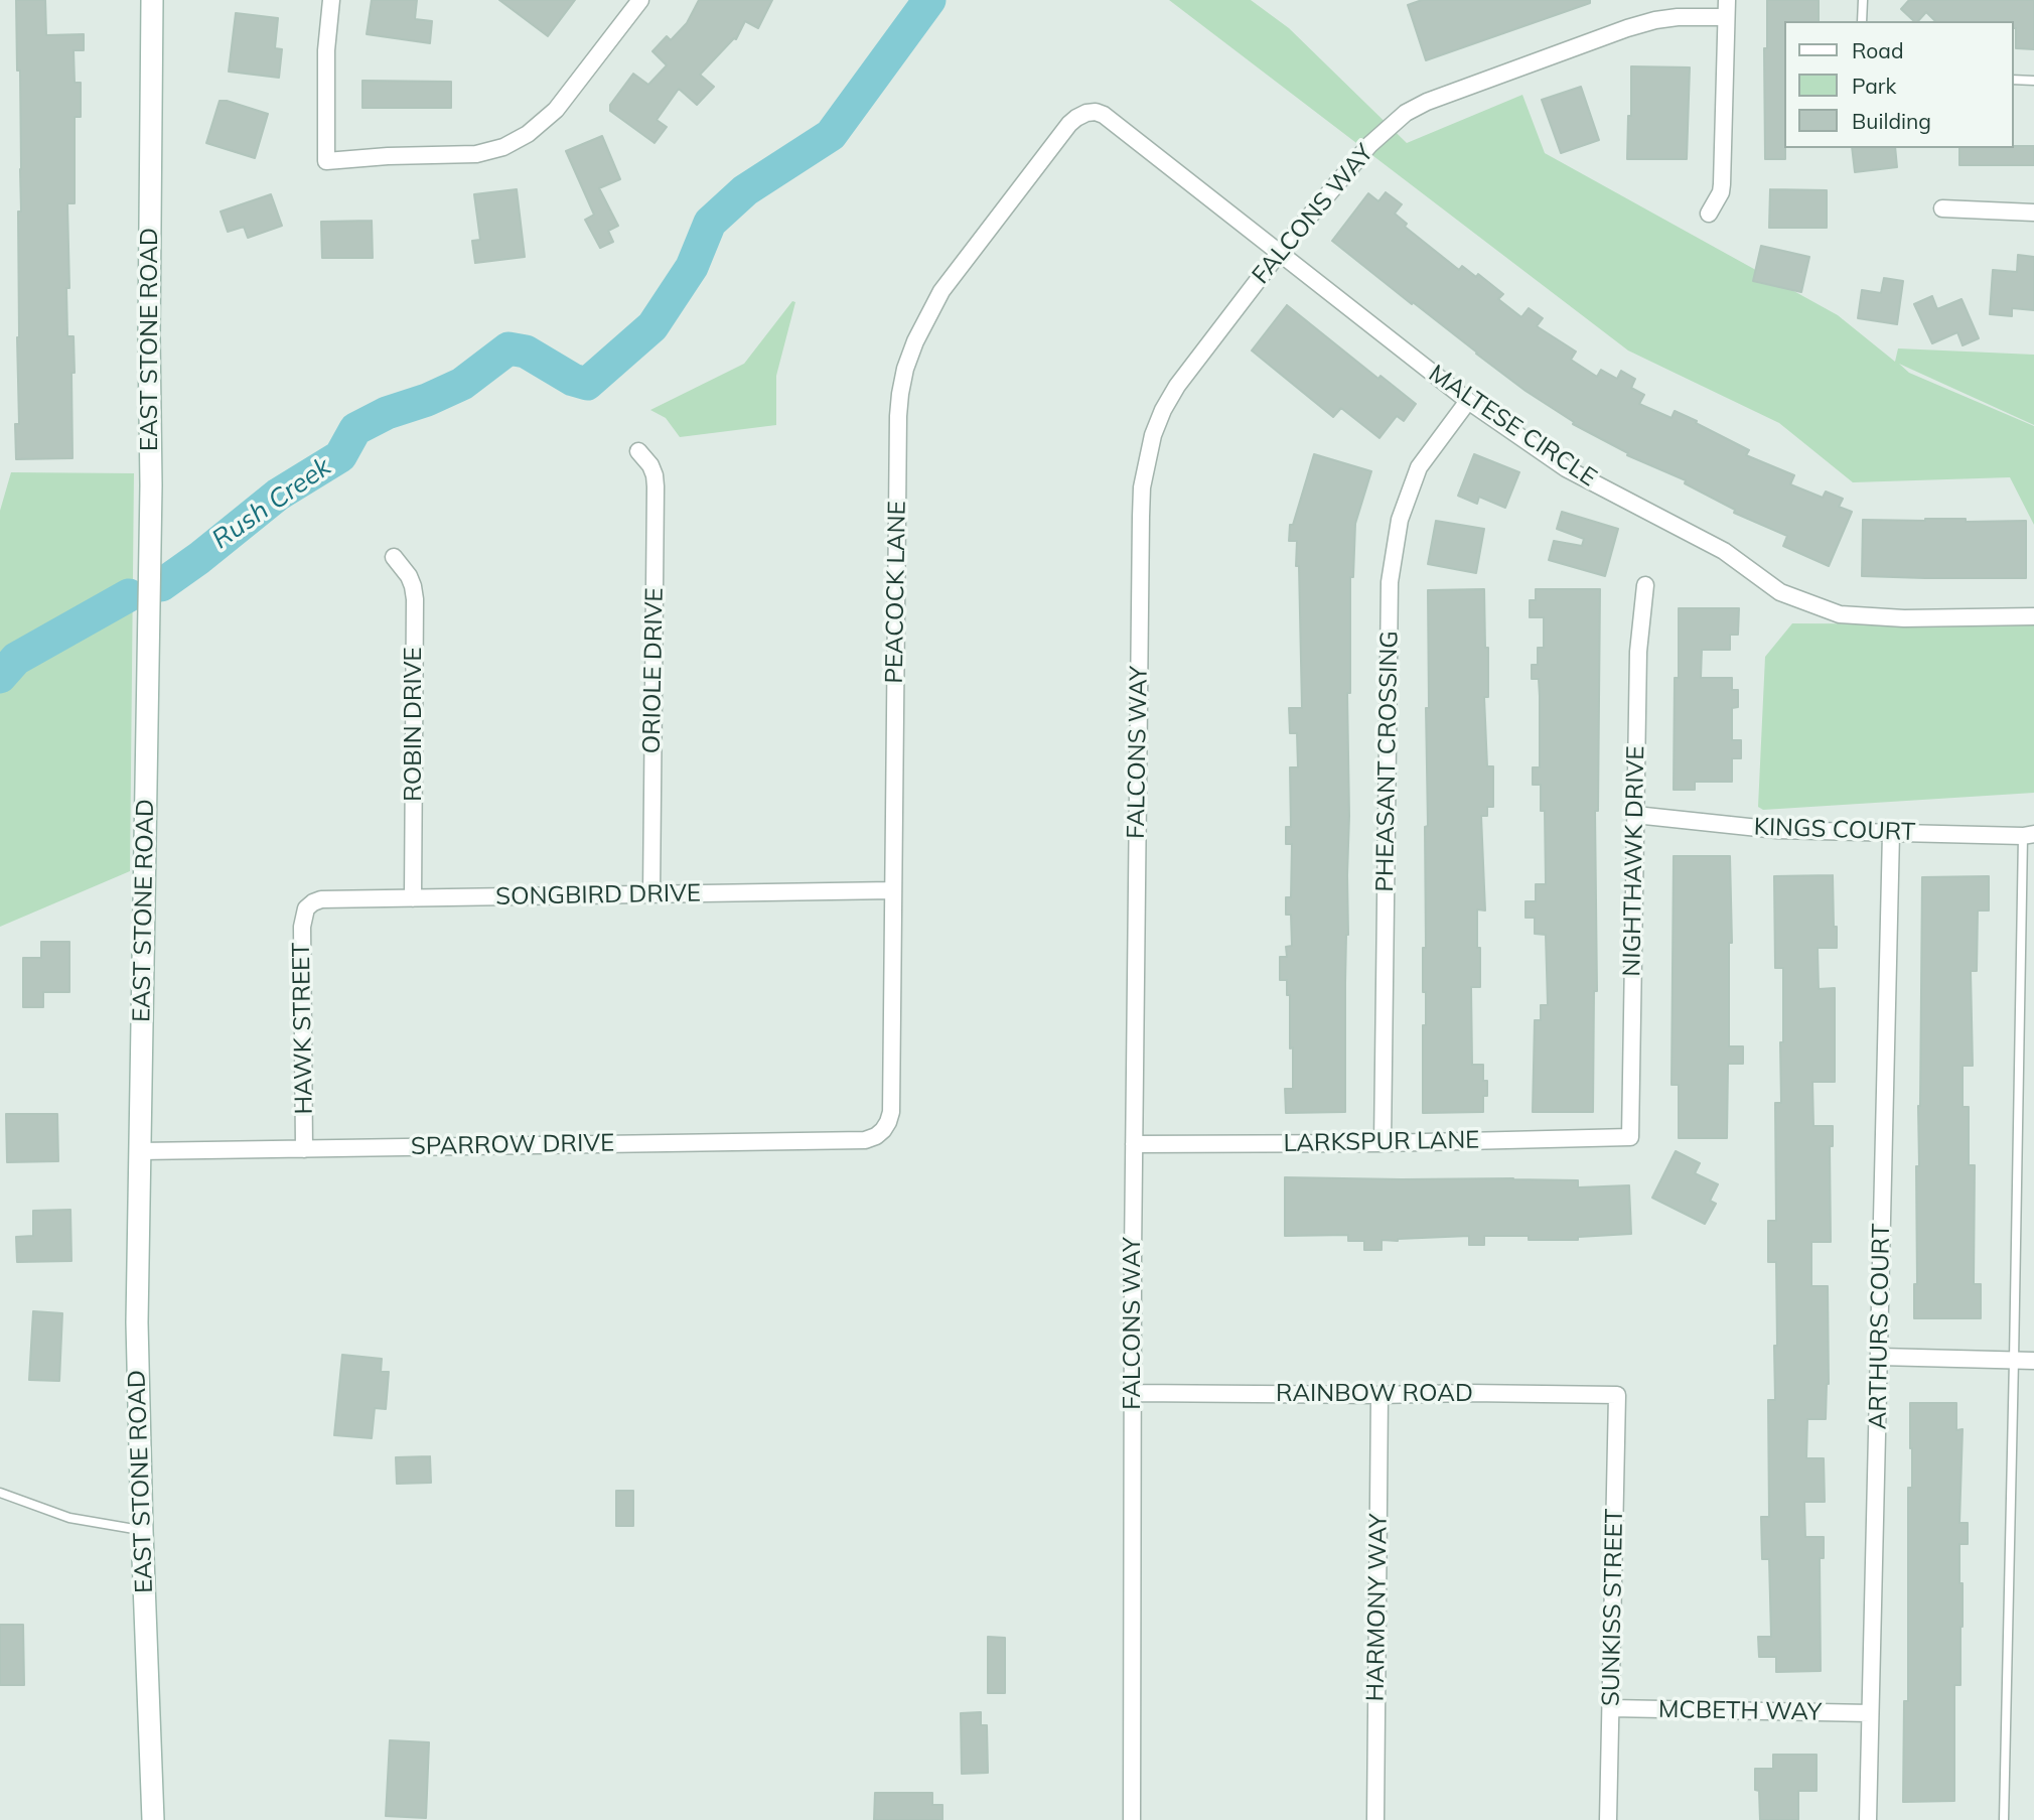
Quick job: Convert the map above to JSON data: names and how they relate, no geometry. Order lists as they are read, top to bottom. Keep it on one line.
{"streets":{"main road":["EAST STONE ROAD"],"street":["FALCONS WAY","MALTESE CIRCLE","PEACOCK LANE","ORIOLE DRIVE","ROBIN DRIVE","PHEASANT CROSSING","KINGS COURT","NIGHTHAWK DRIVE","SONGBIRD DRIVE","HAWK STREET","LARKSPUR LANE","SPARROW DRIVE","ARTHURS COURT","RAINBOW ROAD","HARMONY WAY","SUNKISS STREET","MCBETH WAY"]},"crossings":[["FALCONS WAY","MALTESE CIRCLE"],["FALCONS WAY","LARKSPUR LANE"],["FALCONS WAY","RAINBOW ROAD"],["EAST STONE ROAD","SPARROW DRIVE"],["MALTESE CIRCLE","PEACOCK LANE"],["MALTESE CIRCLE","PHEASANT CROSSING"],["PEACOCK LANE","SONGBIRD DRIVE"],["PEACOCK LANE","SPARROW DRIVE"],["ORIOLE DRIVE","SONGBIRD DRIVE"],["ROBIN DRIVE","SONGBIRD DRIVE"],["PHEASANT CROSSING","LARKSPUR LANE"],["KINGS COURT","NIGHTHAWK DRIVE"],["KINGS COURT","ARTHURS COURT"],["NIGHTHAWK DRIVE","LARKSPUR LANE"],["SONGBIRD DRIVE","HAWK STREET"],["HAWK STREET","SPARROW DRIVE"],["ARTHURS COURT","MCBETH WAY"],["RAINBOW ROAD","HARMONY WAY"],["RAINBOW ROAD","SUNKISS STREET"],["SUNKISS STREET","MCBETH WAY"]],"water":["Rush Creek"],"legend":["Road","Park","Building"]}
